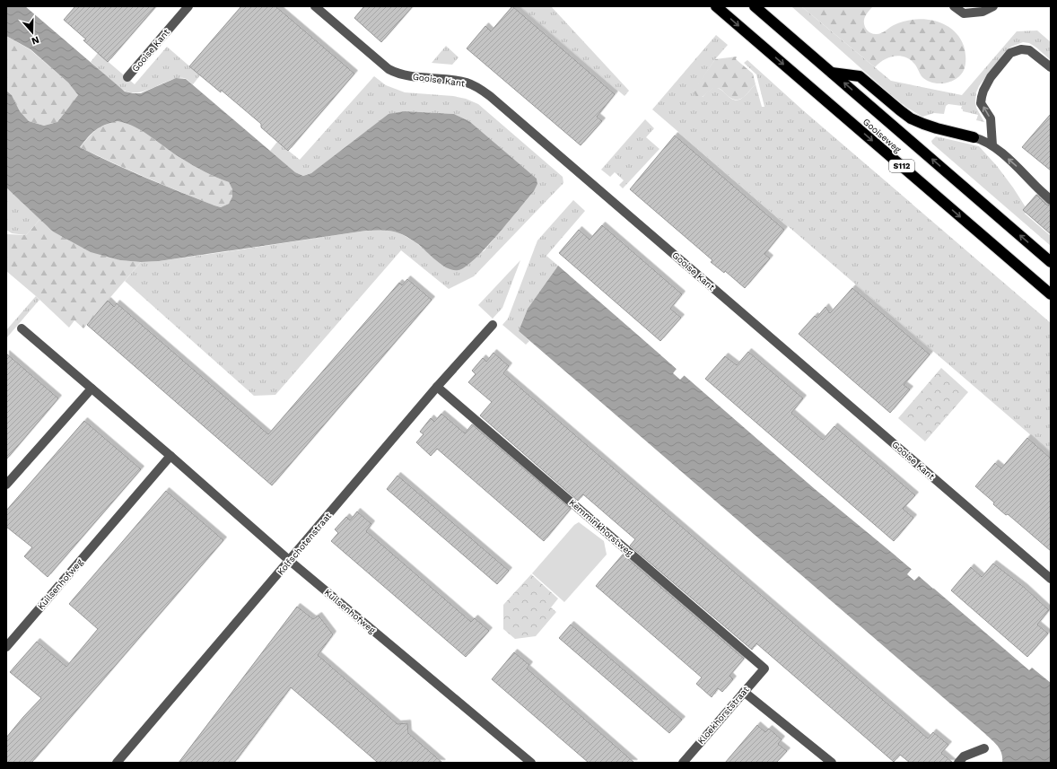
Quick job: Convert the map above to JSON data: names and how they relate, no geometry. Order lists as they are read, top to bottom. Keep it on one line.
{"streets":{"highway":["Gooiseweg","S112"],"street":["Gooise Kant","Kemminkhorstweg","Kolfschotenstraat","Kuilsenhofweg","Kloekhorststraat"]},"crossings":[["Kemminkhorstweg","Kolfschotenstraat"],["Kemminkhorstweg","Kloekhorststraat"],["Kolfschotenstraat","Kuilsenhofweg"]],"north":"bottom"}
